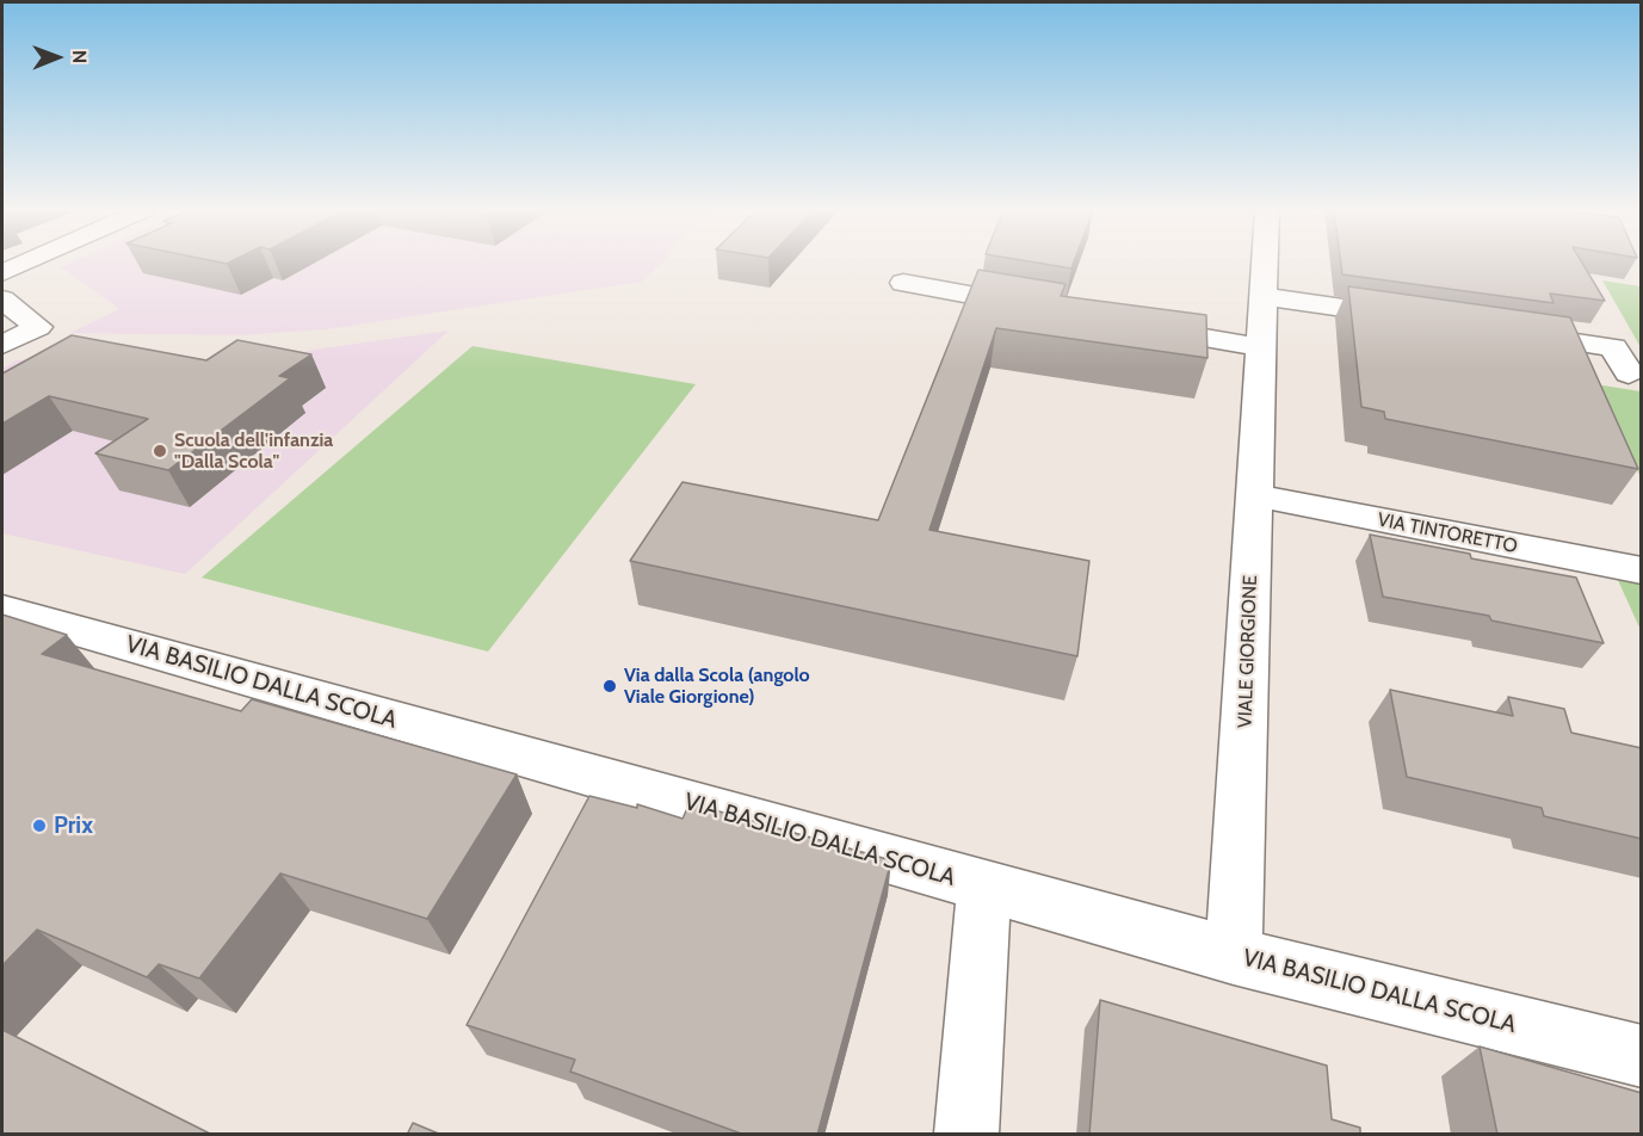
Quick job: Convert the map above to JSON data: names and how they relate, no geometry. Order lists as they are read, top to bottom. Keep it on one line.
{"streets":{"street":["VIA TINTORETTO","VIALE GIORGIONE","VIA BASILIO DALLA SCOLA"]},"crossings":[["VIA TINTORETTO","VIALE GIORGIONE"],["VIALE GIORGIONE","VIA BASILIO DALLA SCOLA"]],"places":["Scuola dell'infanzia \"Dalla Scola\"","Via dalla Scola (angolo Viale Giorgione)","Prix"],"north":"right"}
